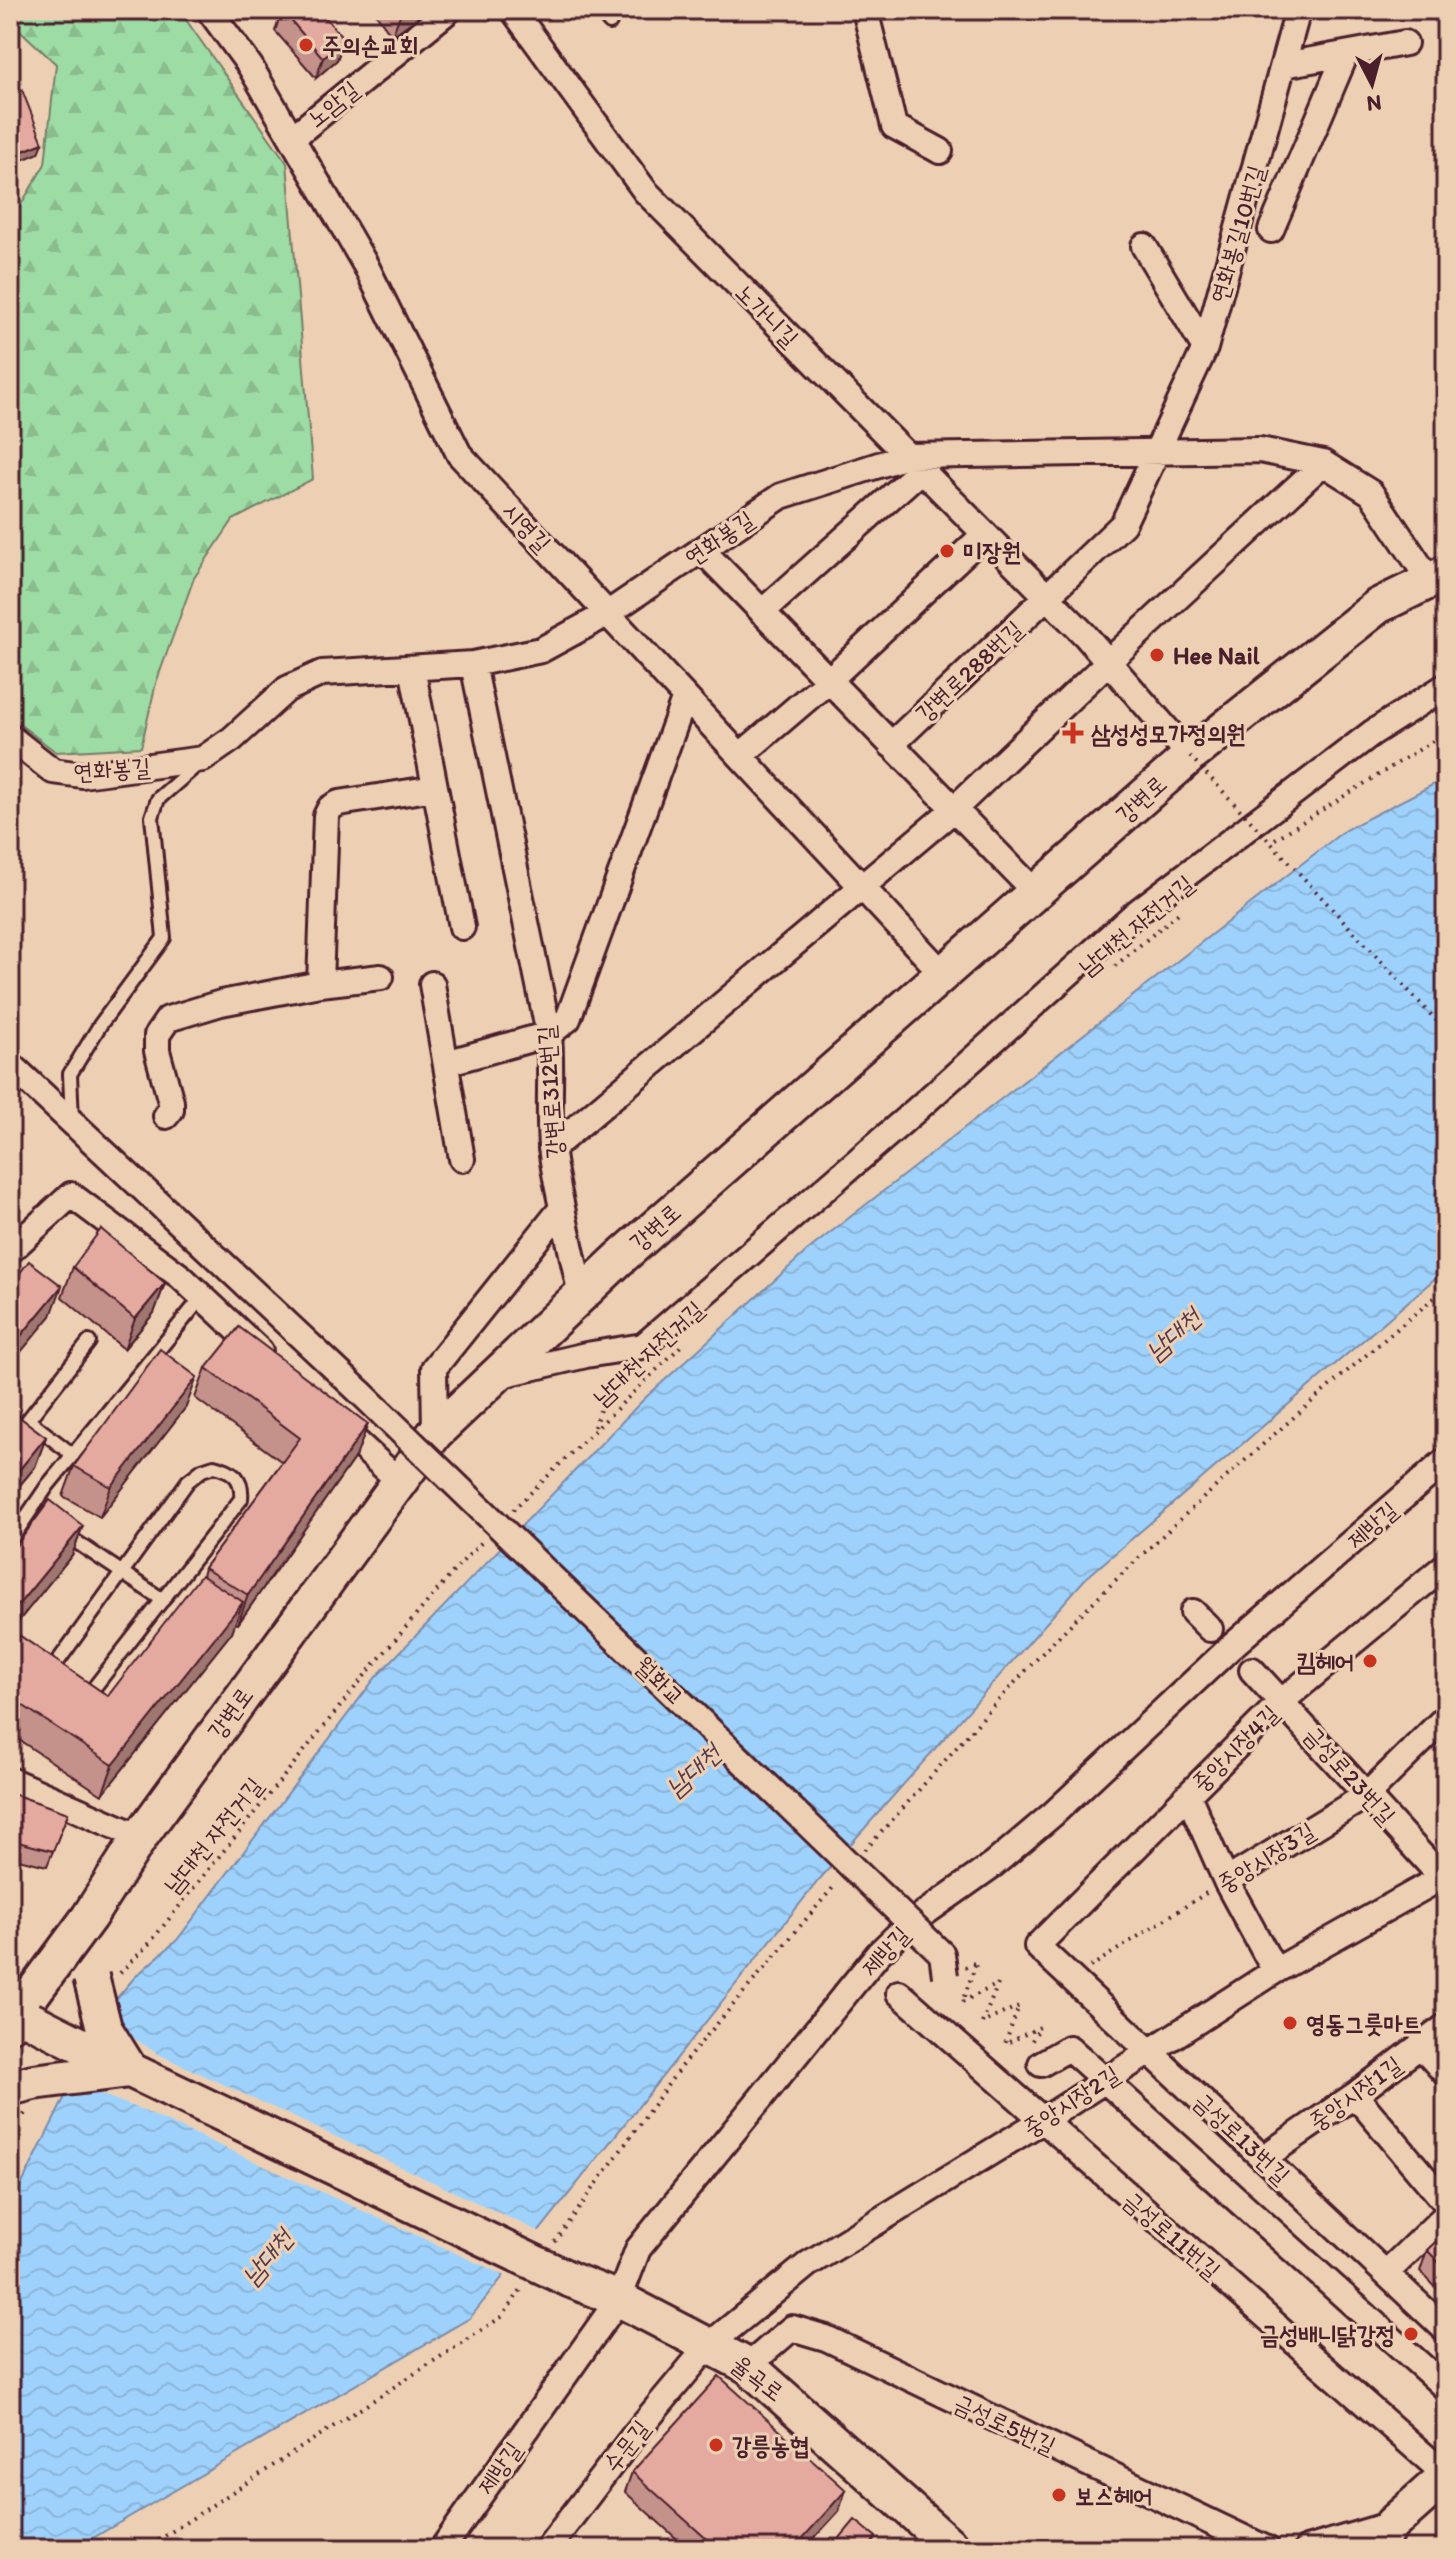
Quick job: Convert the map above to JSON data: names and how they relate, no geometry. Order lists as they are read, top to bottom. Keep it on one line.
{"streets":{"street":["노암길","연화봉길10번길","노가니길","시영길","연화봉길","강변로288번길","강변로","강변로312번길","제방길","월화교","중앙시장4길","금성로23번길","중앙시장3길","중앙시장1길","중앙시장2길","금성로13번길","금성로11번길","율곡로","금성로5번길","수문길"],"path":["남대천 자전거길"]},"crossings":[["노암길","시영길"],["연화봉길10번길","연화봉길"],["노가니길","연화봉길"],["노가니길","강변로288번길"],["노가니길","강변로"],["시영길","연화봉길"],["시영길","강변로"],["연화봉길","강변로"],["연화봉길","강변로312번길"],["강변로","강변로312번길"],["강변로","율곡로"],["제방길","율곡로"],["중앙시장4길","금성로23번길"],["중앙시장4길","금성로13번길"],["금성로23번길","중앙시장3길"],["금성로23번길","중앙시장2길"],["중앙시장3길","금성로13번길"],["중앙시장1길","금성로13번길"],["중앙시장2길","금성로13번길"],["중앙시장2길","금성로11번길"],["중앙시장2길","율곡로"],["중앙시장2길","수문길"],["율곡로","금성로5번길"],["율곡로","수문길"]],"water":["남대천"],"places":{"other":["주의손교회","미장원","Hee Nail","킴헤어","영동그릇마트","금성배니닭강정","강릉농협","보스헤어"],"health":["삼성성모가정의원"]},"north":"bottom"}
